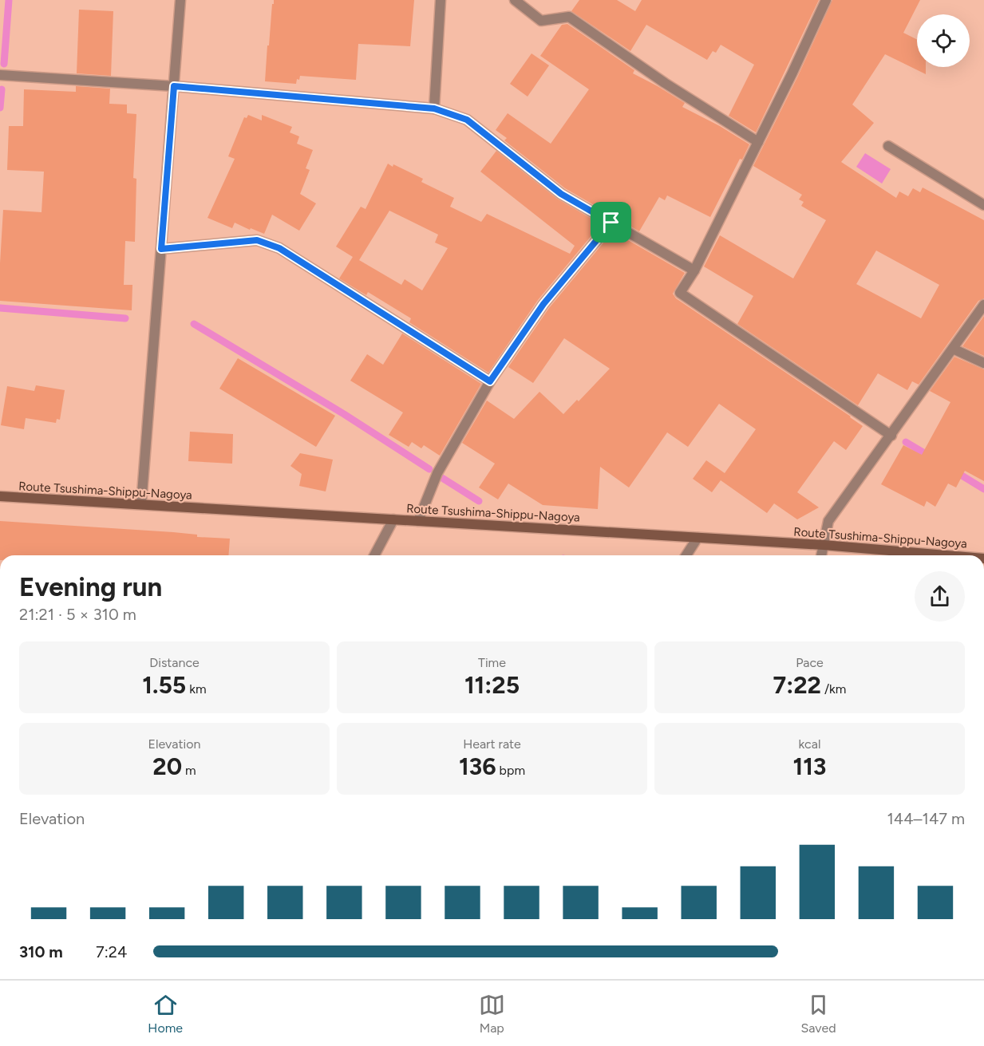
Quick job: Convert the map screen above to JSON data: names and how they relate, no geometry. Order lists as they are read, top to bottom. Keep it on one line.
{"streets":{"main road":["Route Tsushima-Shippu-Nagoya"]},"page":{"heading":["Evening run","21:21 · 5 × 310 m"],"stats":[["Distance","1.55 km"],["Time","11:25"],["Pace","7:22 /km"],["Elevation","20 m"],["Heart rate","136 bpm"],["kcal","113"]],"chart":["Elevation","144–147 m"],"list":[{"name":"310 m","note":"7:24"}],"tabs":["Home","Map","Saved"]}}
